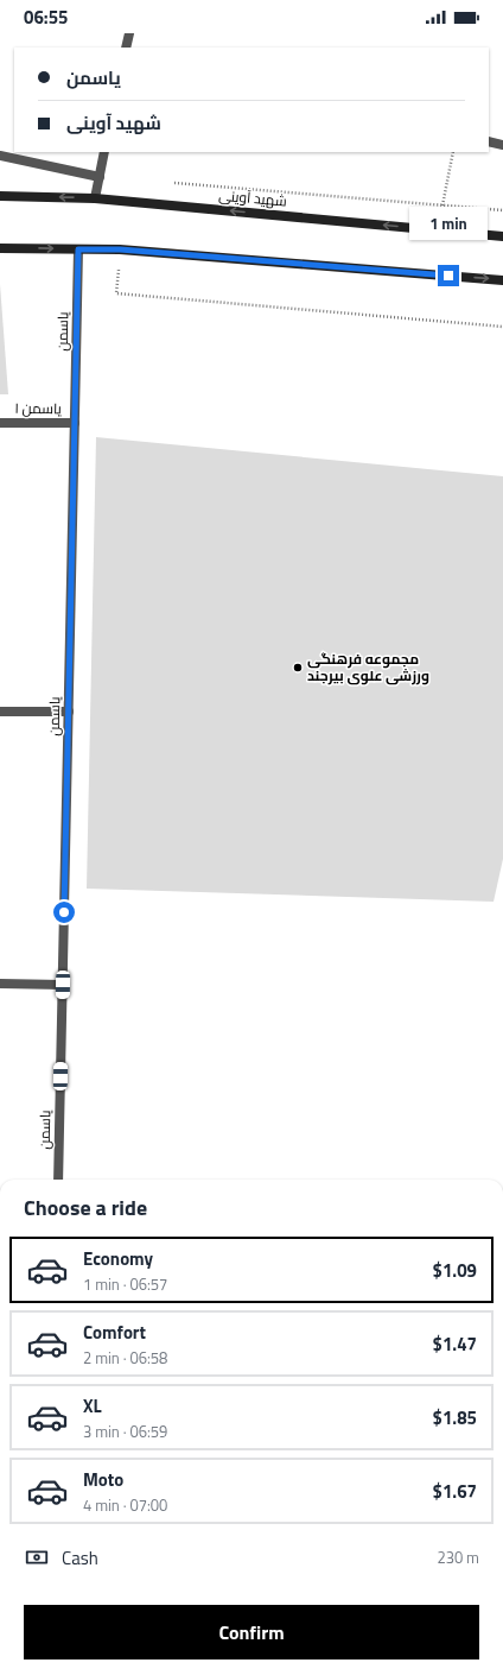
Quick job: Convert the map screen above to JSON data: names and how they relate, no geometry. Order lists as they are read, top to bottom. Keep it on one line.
{"streets":{"main road":["شهید آوینی"],"street":["یاسمن","یاسمن ۱"]},"crossings":[["یاسمن","یاسمن ۱"]],"places":["مجموعه فرهنگی ورزشی علوی بیرجند"],"page":{"status":"06:55","banner":["یاسمن","شهید آوینی"],"bubble":"1 min","heading":"Choose a ride","list":[{"name":"Economy","note":"1 min · 06:57","value":"$1.09"},{"name":"Comfort","note":"2 min · 06:58","value":"$1.47"},{"name":"XL","note":"3 min · 06:59","value":"$1.85"},{"name":"Moto","note":"4 min · 07:00","value":"$1.67"}],"pay":["Cash","230 m"],"buttons":"Confirm"}}
